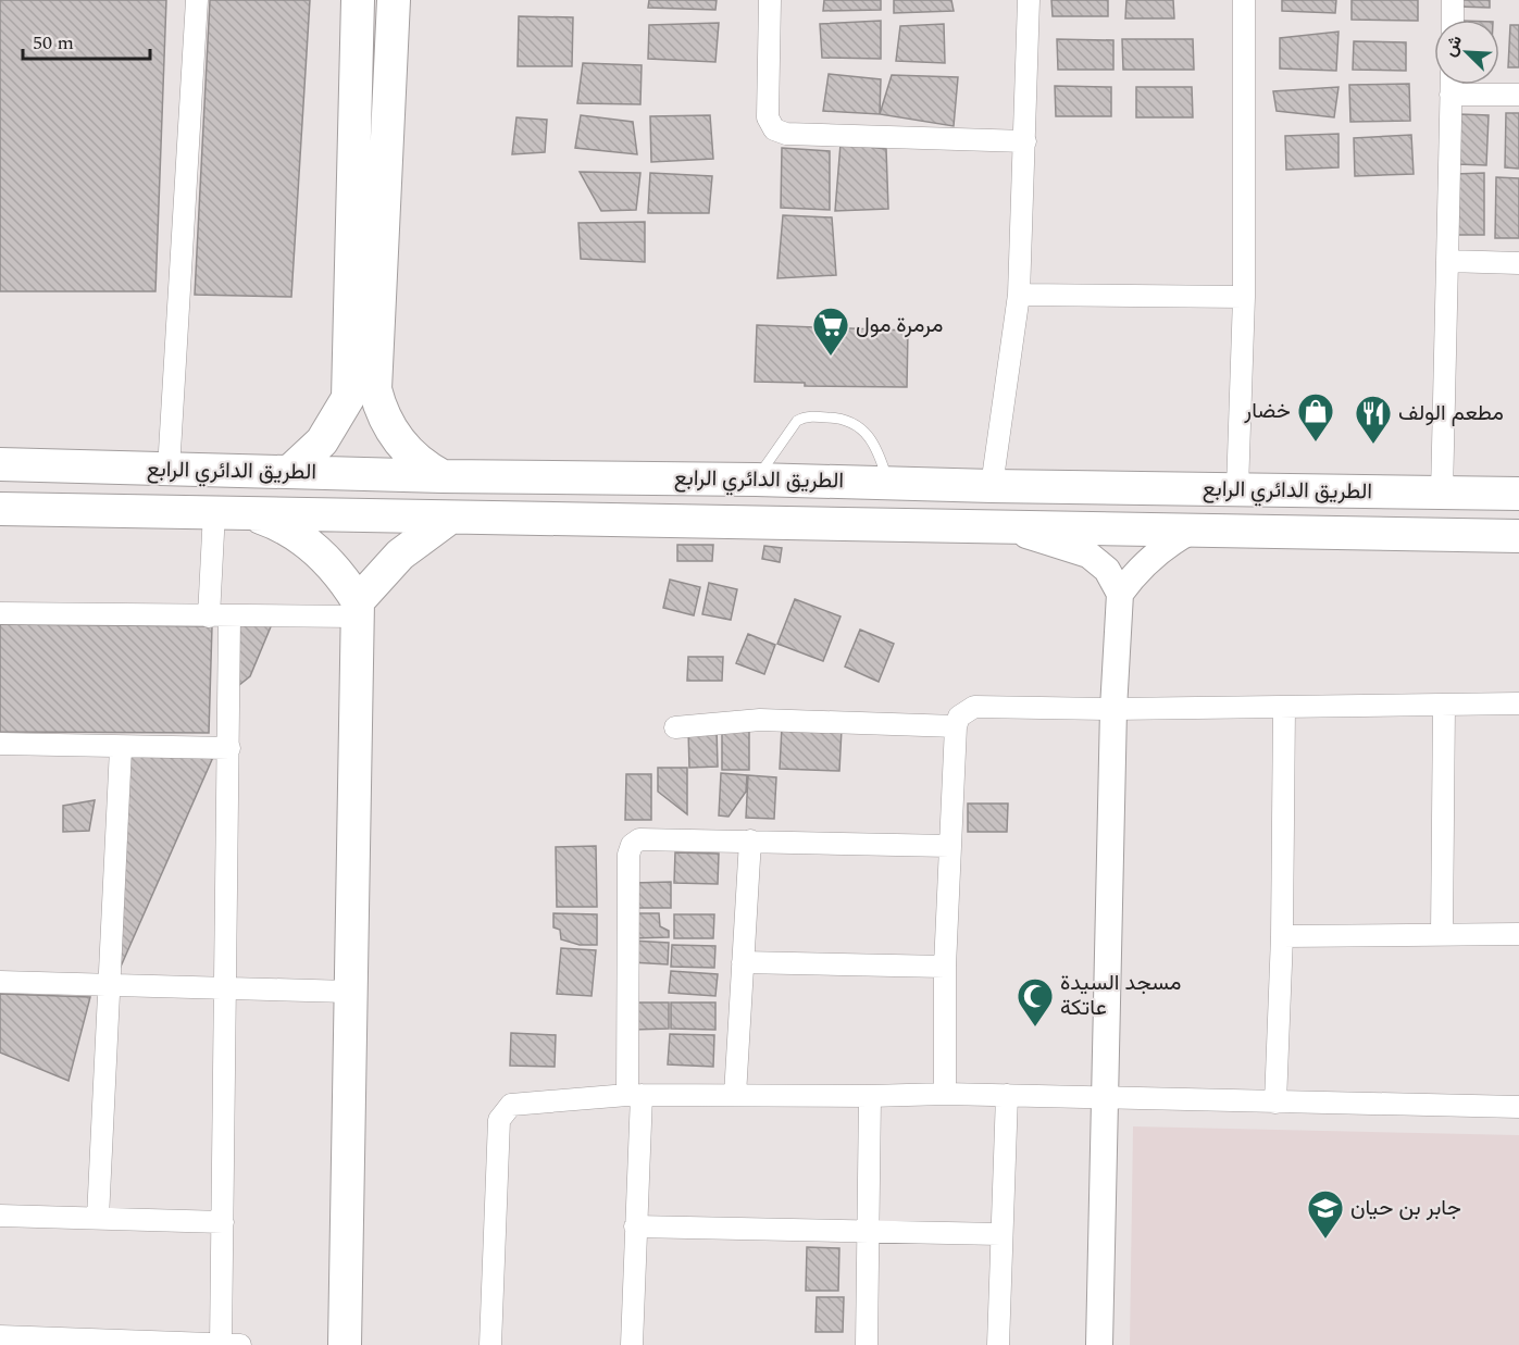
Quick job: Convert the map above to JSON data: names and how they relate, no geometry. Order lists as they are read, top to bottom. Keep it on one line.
{"streets":{"main road":["الطريق الدائري الرابع"]},"places":{"supermarket":["مرمرة مول"],"shop":["خضار"],"restaurant":["مطعم الولف"],"mosque":["مسجد السيدة عاتكة"],"school or university":["جابر بن حيان"]},"scale_bar":"50 m","north":"top left"}
